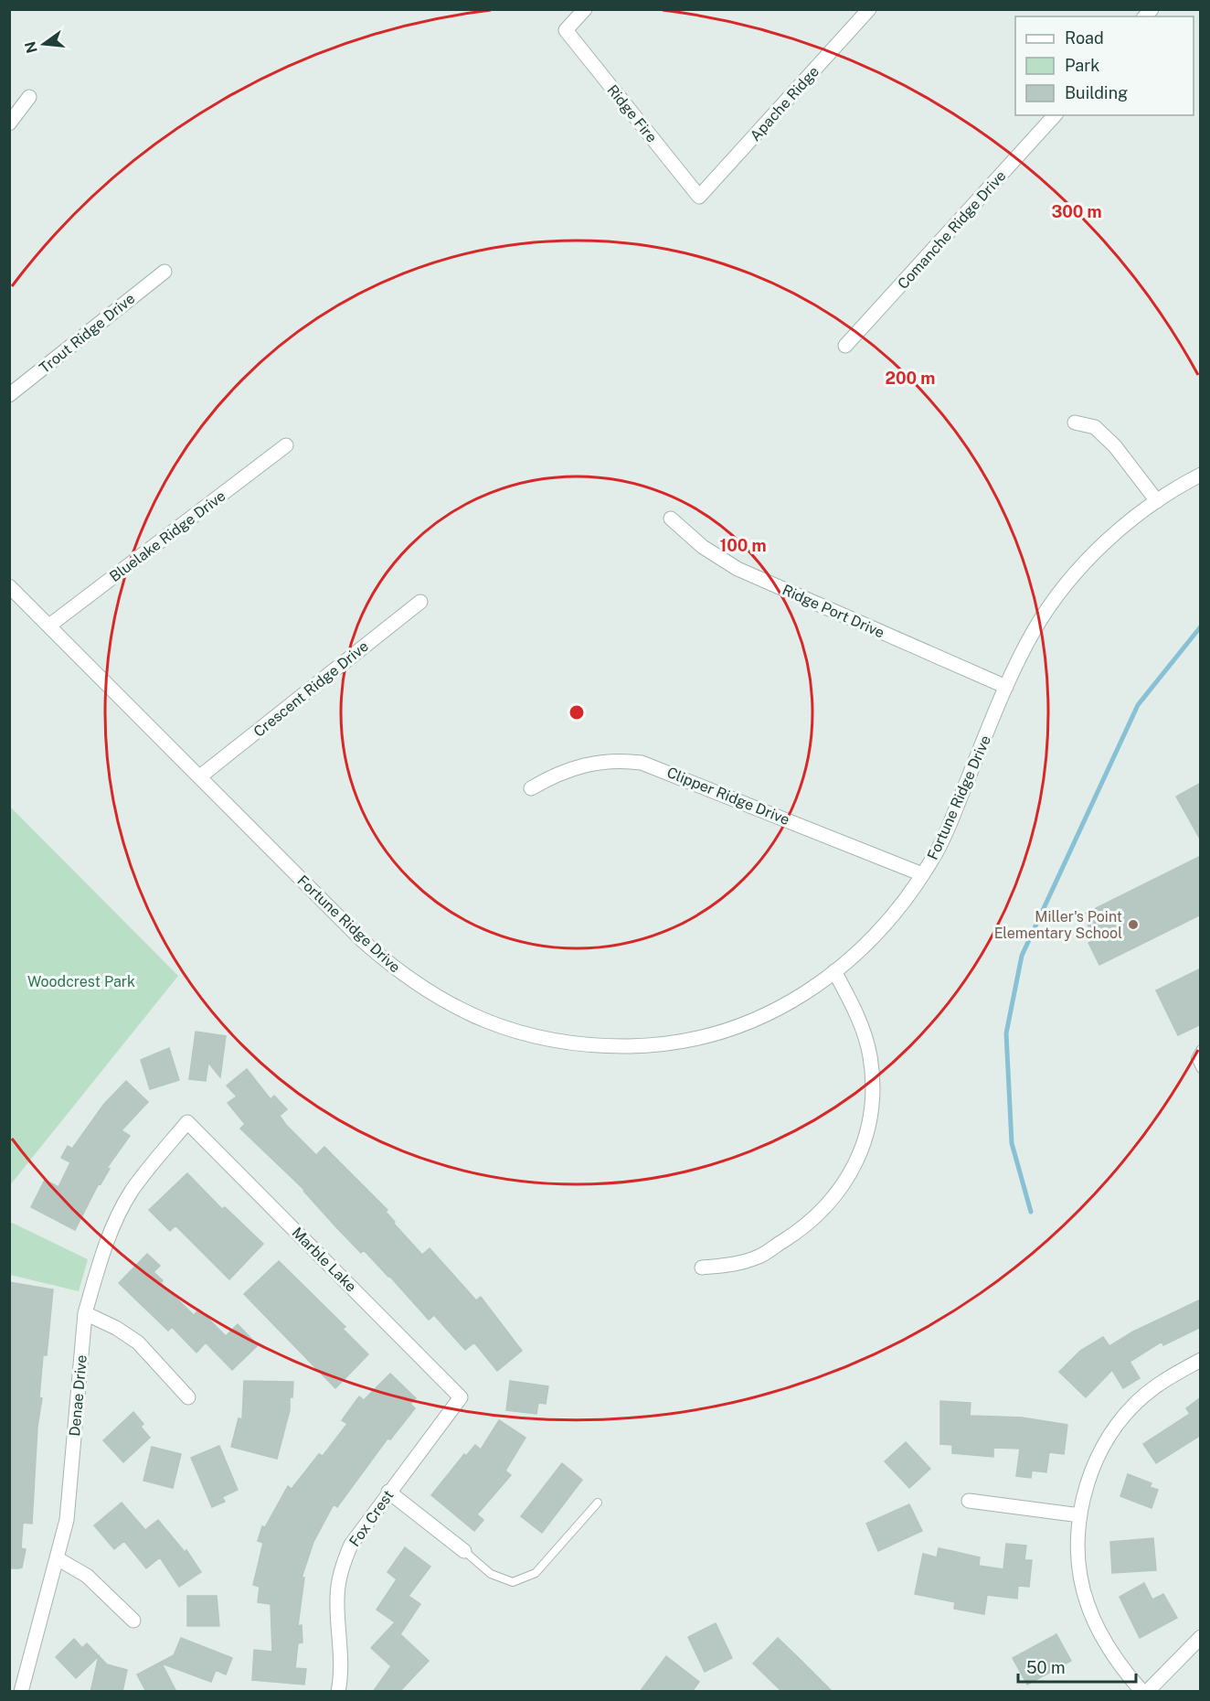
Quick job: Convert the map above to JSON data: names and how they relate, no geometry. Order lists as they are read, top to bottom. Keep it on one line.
{"streets":{"street":["Apache Ridge","Ridge Fire","Comanche Ridge Drive","Trout Ridge Drive","Bluelake Ridge Drive","Ridge Port Drive","Crescent Ridge Drive","Clipper Ridge Drive","Fortune Ridge Drive","Marble Lake","Denae Drive","Fox Crest"]},"crossings":[["Apache Ridge","Ridge Fire"],["Bluelake Ridge Drive","Fortune Ridge Drive"],["Ridge Port Drive","Fortune Ridge Drive"],["Crescent Ridge Drive","Fortune Ridge Drive"],["Clipper Ridge Drive","Fortune Ridge Drive"],["Marble Lake","Denae Drive"],["Marble Lake","Fox Crest"]],"parks":["Woodcrest Park"],"places":["Miller's Point Elementary School"],"legend":["Road","Park","Building"],"scale_bar":"50 m","north":"left","rings":["300 m","200 m","100 m"]}
